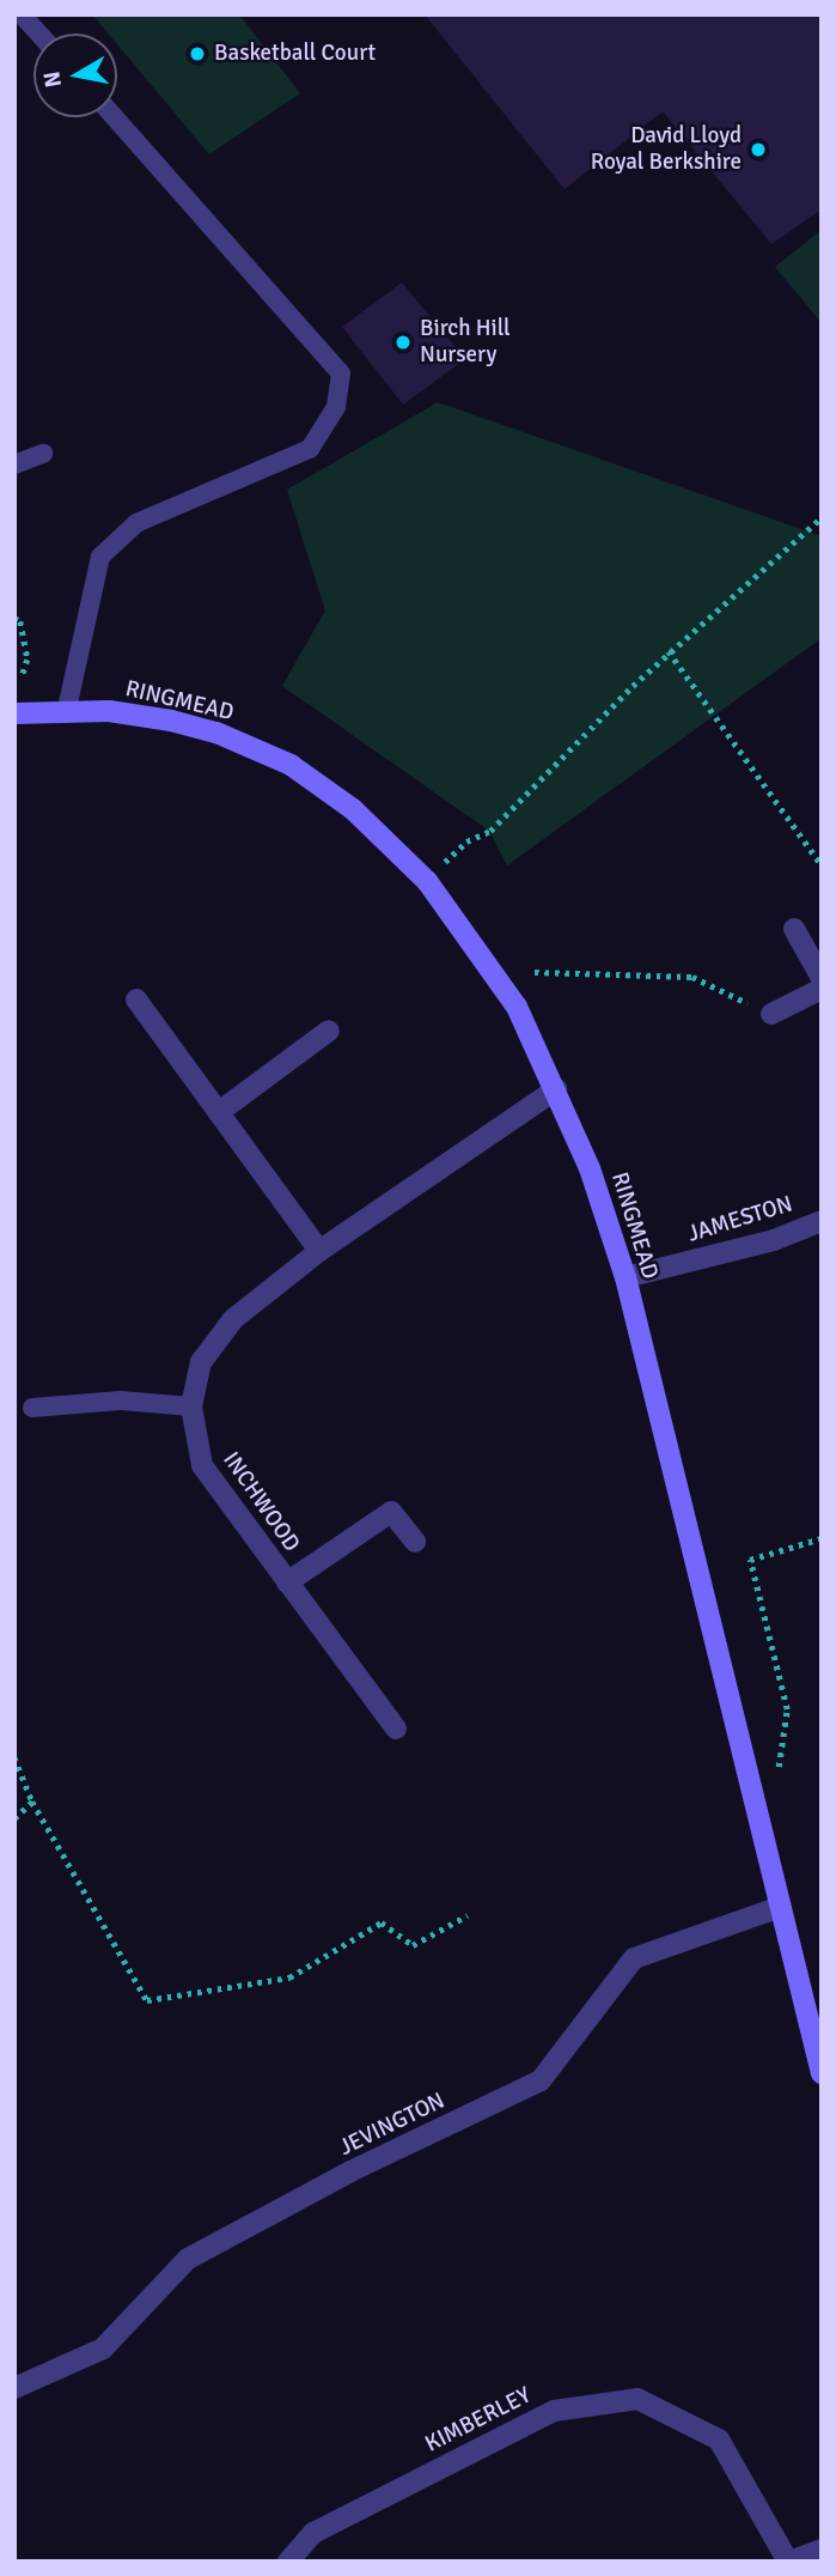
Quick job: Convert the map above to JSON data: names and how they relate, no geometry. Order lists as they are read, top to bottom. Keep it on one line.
{"streets":{"street":["RINGMEAD","JAMESTON","INCHWOOD","JEVINGTON","KIMBERLEY"]},"crossings":[["RINGMEAD","JAMESTON"],["RINGMEAD","INCHWOOD"],["RINGMEAD","JEVINGTON"]],"places":["Basketball Court","David Lloyd Royal Berkshire","Birch Hill Nursery"],"north":"left"}
